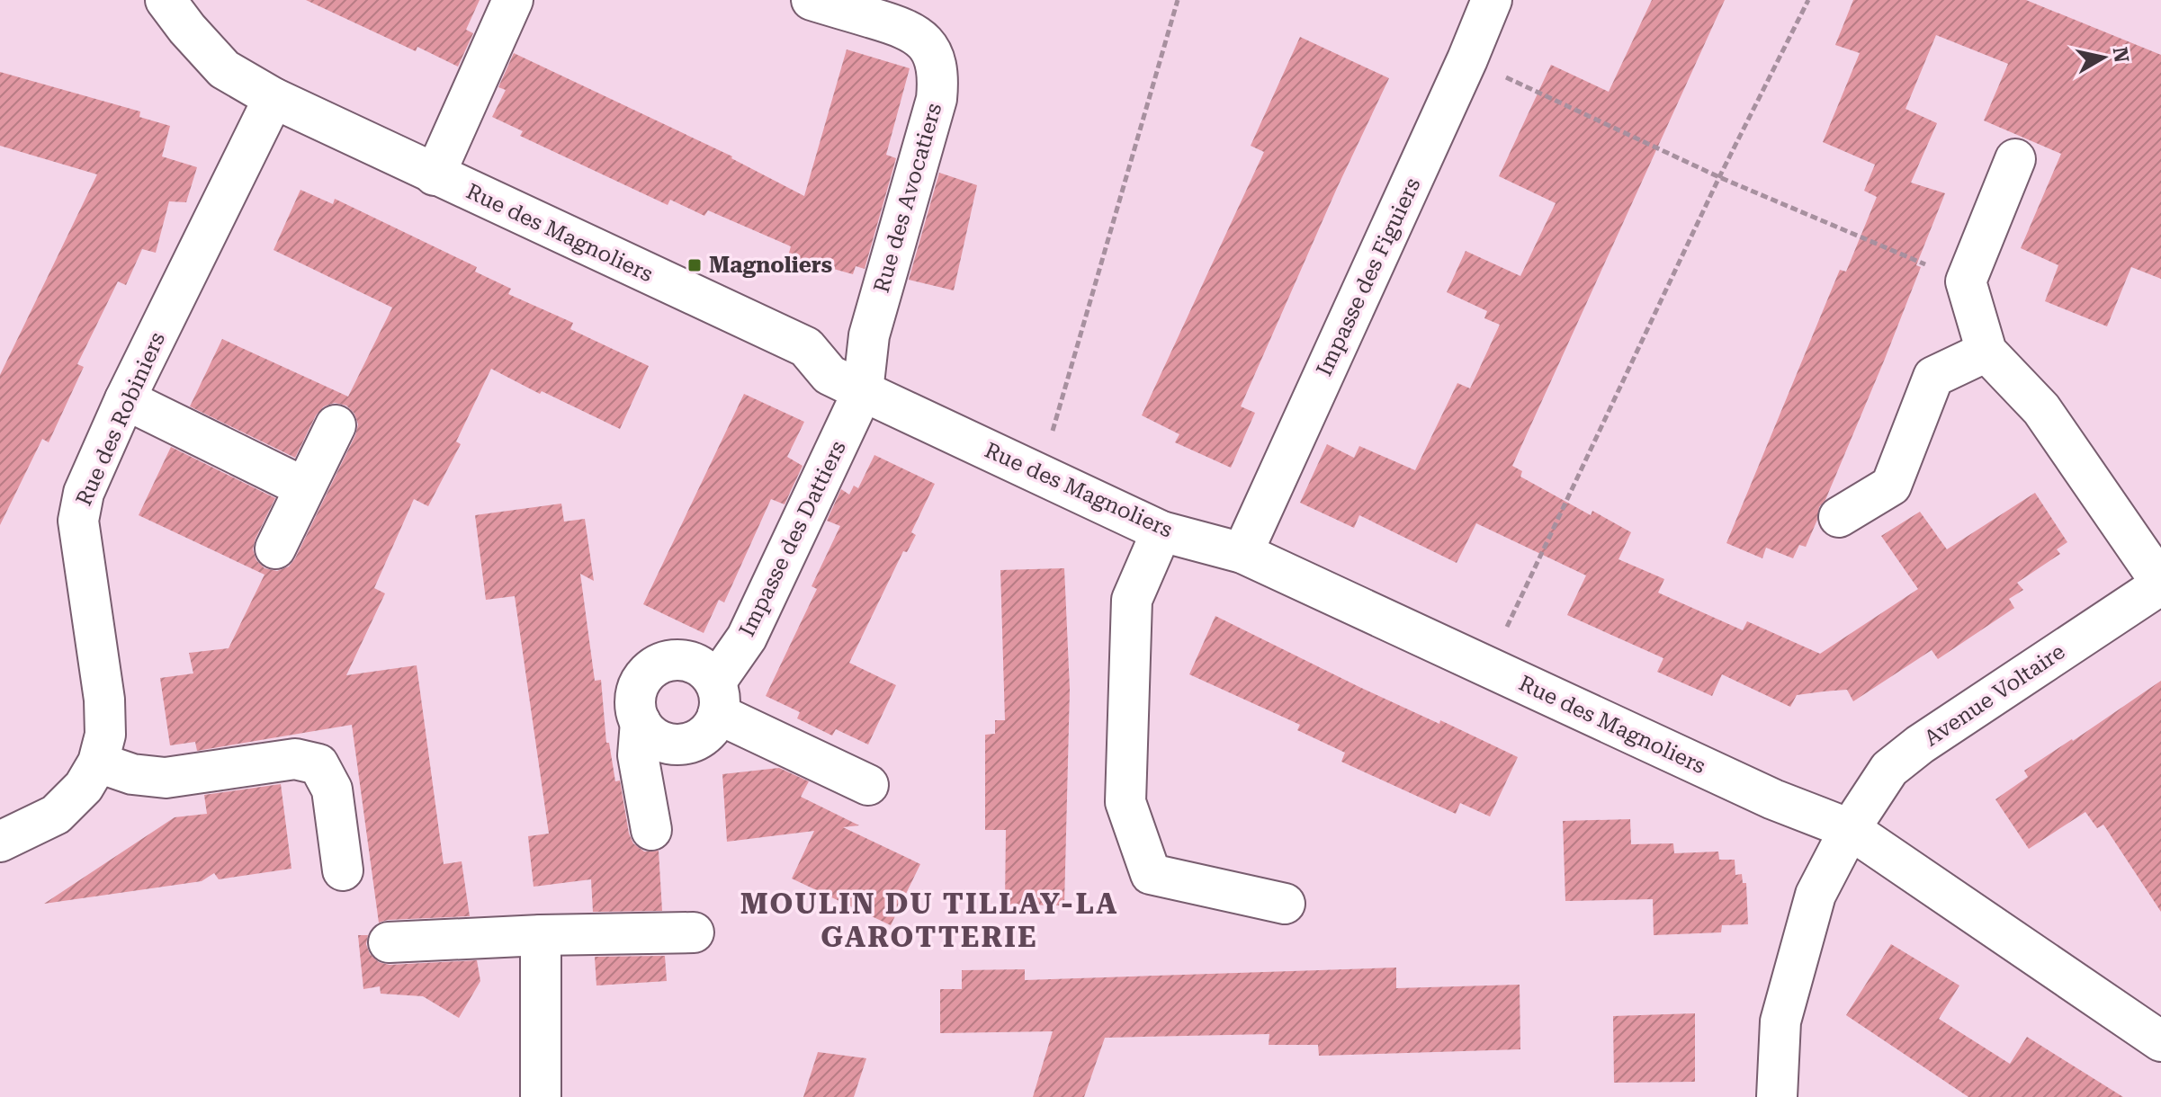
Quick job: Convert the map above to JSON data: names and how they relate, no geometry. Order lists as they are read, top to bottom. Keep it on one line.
{"streets":{"street":["Rue des Avocatiers","Rue des Magnoliers","Impasse des Figuiers","Rue des Robiniers","Impasse des Dattiers","Avenue Voltaire"]},"crossings":[["Rue des Avocatiers","Rue des Magnoliers"],["Rue des Avocatiers","Impasse des Dattiers"],["Rue des Magnoliers","Impasse des Figuiers"],["Rue des Magnoliers","Rue des Robiniers"],["Rue des Magnoliers","Impasse des Dattiers"],["Rue des Magnoliers","Avenue Voltaire"]],"districts":["MOULIN DU TILLAY-LA GAROTTERIE"],"places":{"transit":["Magnoliers"]},"north":"right"}
